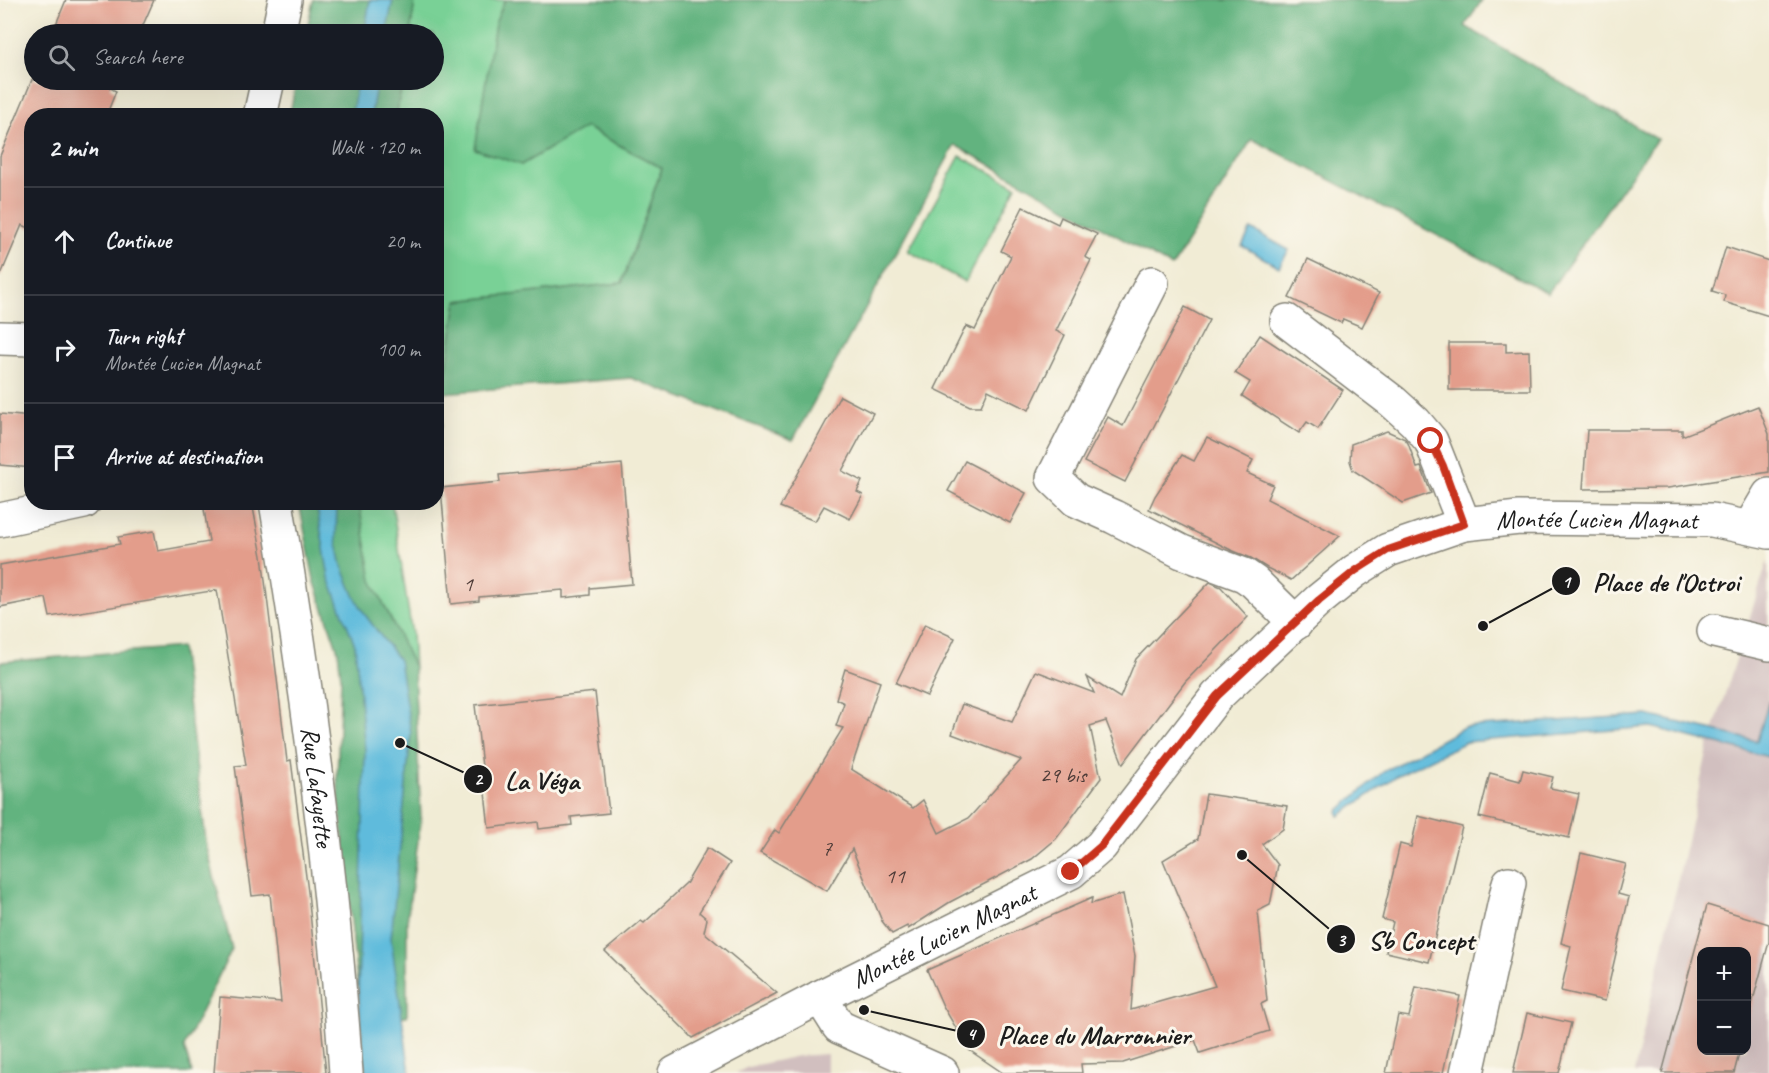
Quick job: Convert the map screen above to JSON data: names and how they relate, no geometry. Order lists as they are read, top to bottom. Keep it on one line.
{"streets":{"main road":["Montée Lucien Magnat","Rue Lafayette"]},"places":["Place de l'Octroi","La Véga","Sb Concept","Place du Marronnier"],"house_numbers":["1","29 bis","7","11"],"page":{"search":"Search here","heading":["2 min","Walk · 120 m"],"list":[["Continue","20 m"],["Turn right","Montée Lucien Magnat","100 m"],"Arrive at destination"],"map_buttons":["+","−"]}}
